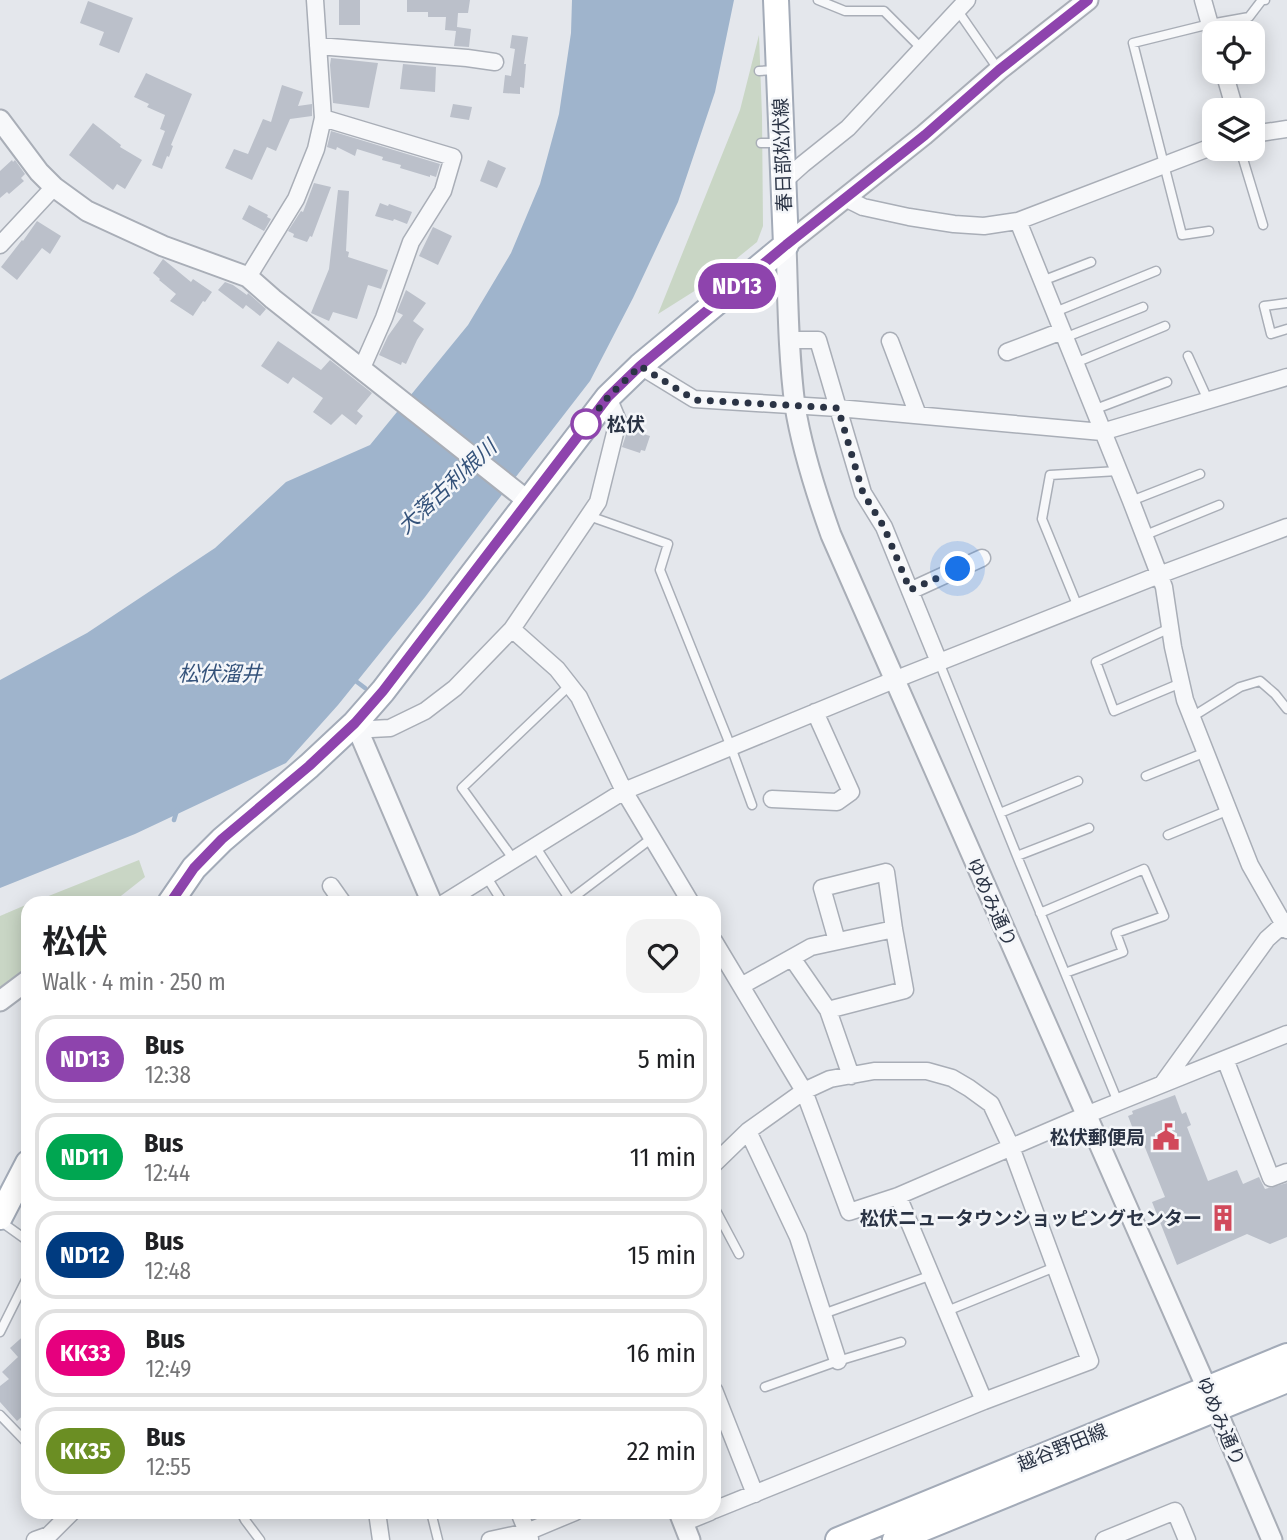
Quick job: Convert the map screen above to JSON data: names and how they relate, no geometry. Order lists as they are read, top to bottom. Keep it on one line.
{"streets":{"main road":["春日部松伏線","越谷野田線"],"street":["ゆめみ通り"]},"crossings":[["春日部松伏線","ゆめみ通り"],["ゆめみ通り","越谷野田線"]],"water":["大落古利根川","松伏溜井"],"places":{"other":["松伏"],"public building":["松伏郵便局"],"building":["松伏ニュータウンショッピングセンター"]},"lines":["bus line ND13"],"page":{"on_map":"ND13","heading":["松伏","Walk · 4 min · 250 m"],"list":[{"mark":"ND13","name":"Bus","note":"12:38","value":"5 min"},{"mark":"ND11","name":"Bus","note":"12:44","value":"11 min"},{"mark":"ND12","name":"Bus","note":"12:48","value":"15 min"},{"mark":"KK33","name":"Bus","note":"12:49","value":"16 min"},{"mark":"KK35","name":"Bus","note":"12:55","value":"22 min"}]}}
